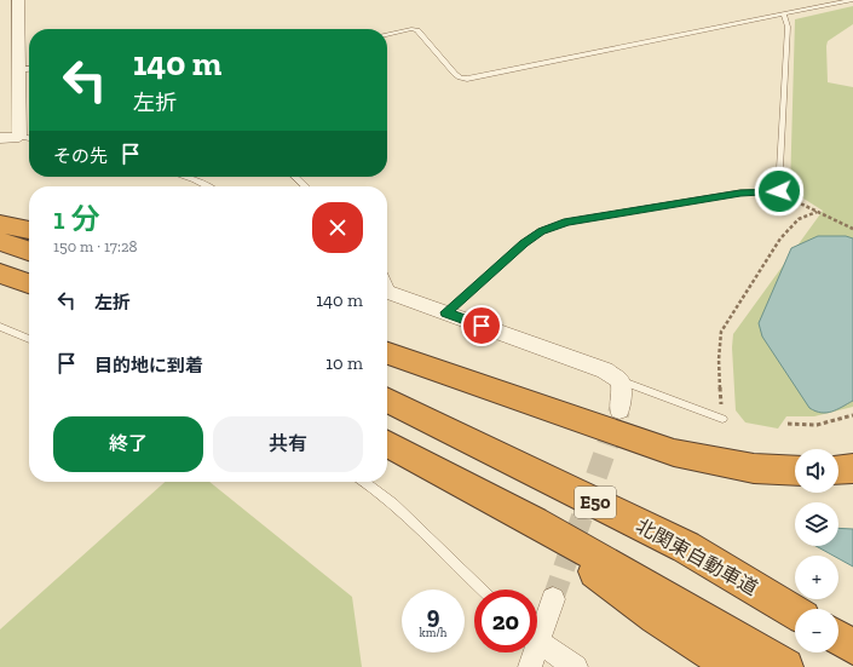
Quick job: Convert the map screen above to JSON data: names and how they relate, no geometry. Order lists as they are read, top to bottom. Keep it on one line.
{"streets":{"highway":["E50","北関東自動車道"]},"page":{"turn":["140 m","左折"],"then":"その先","heading":["1 分","150 m · 17:28"],"list":[{"name":"左折","value":"140 m"},{"name":"目的地に到着","value":"10 m"}],"buttons":["終了","共有"],"map_buttons":["+","−"],"speed":"9 km/h","limit":"20"}}
